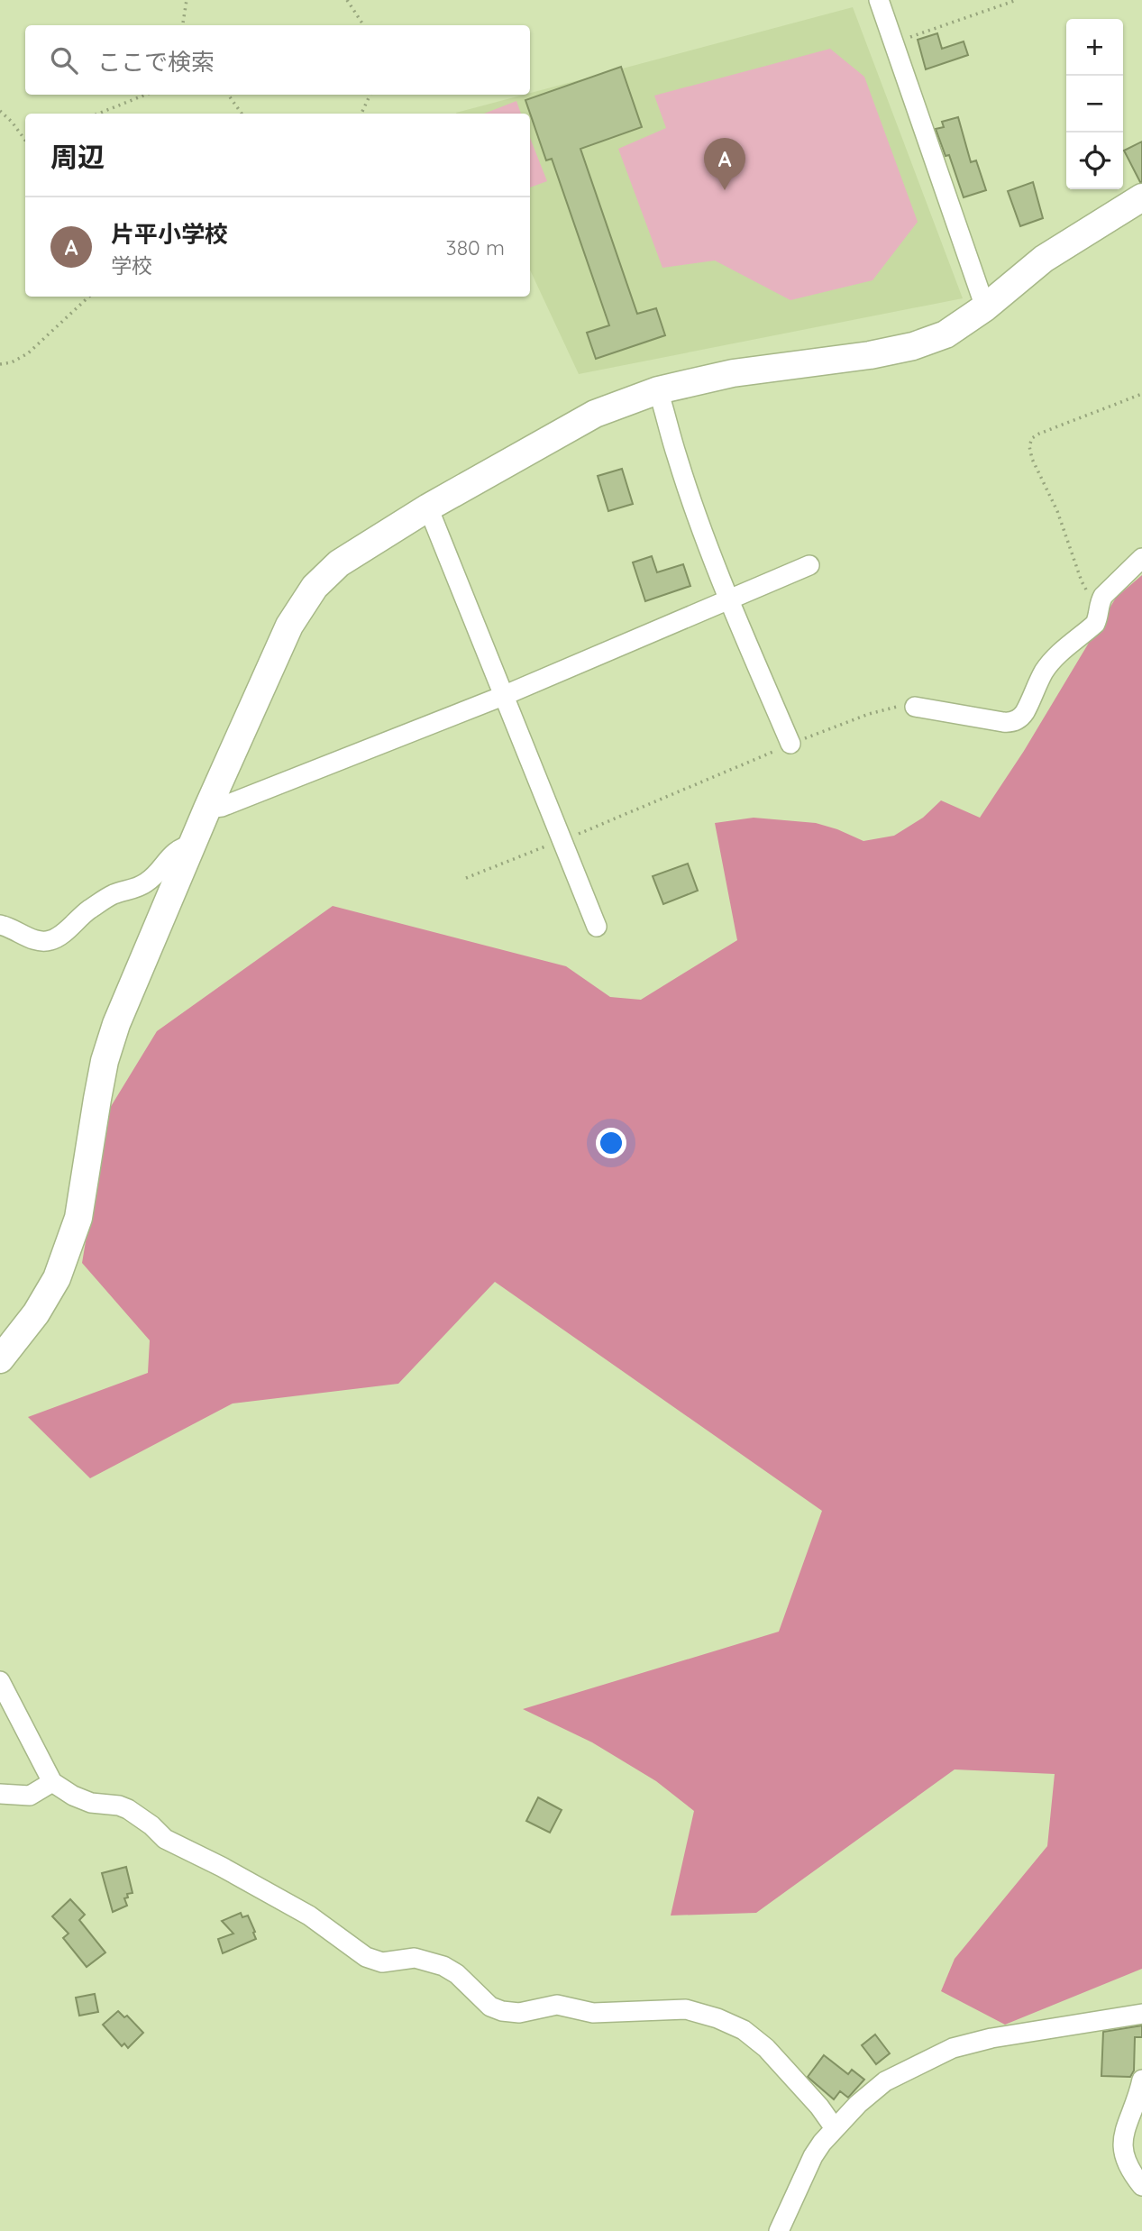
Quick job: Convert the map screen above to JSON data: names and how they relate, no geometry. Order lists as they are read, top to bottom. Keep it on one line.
{"page":{"map_buttons":["+","−"],"search":"ここで検索","heading":"周辺","pins":"A","list":[{"mark":"A","name":"片平小学校","note":"学校","value":"380 m"}]}}
